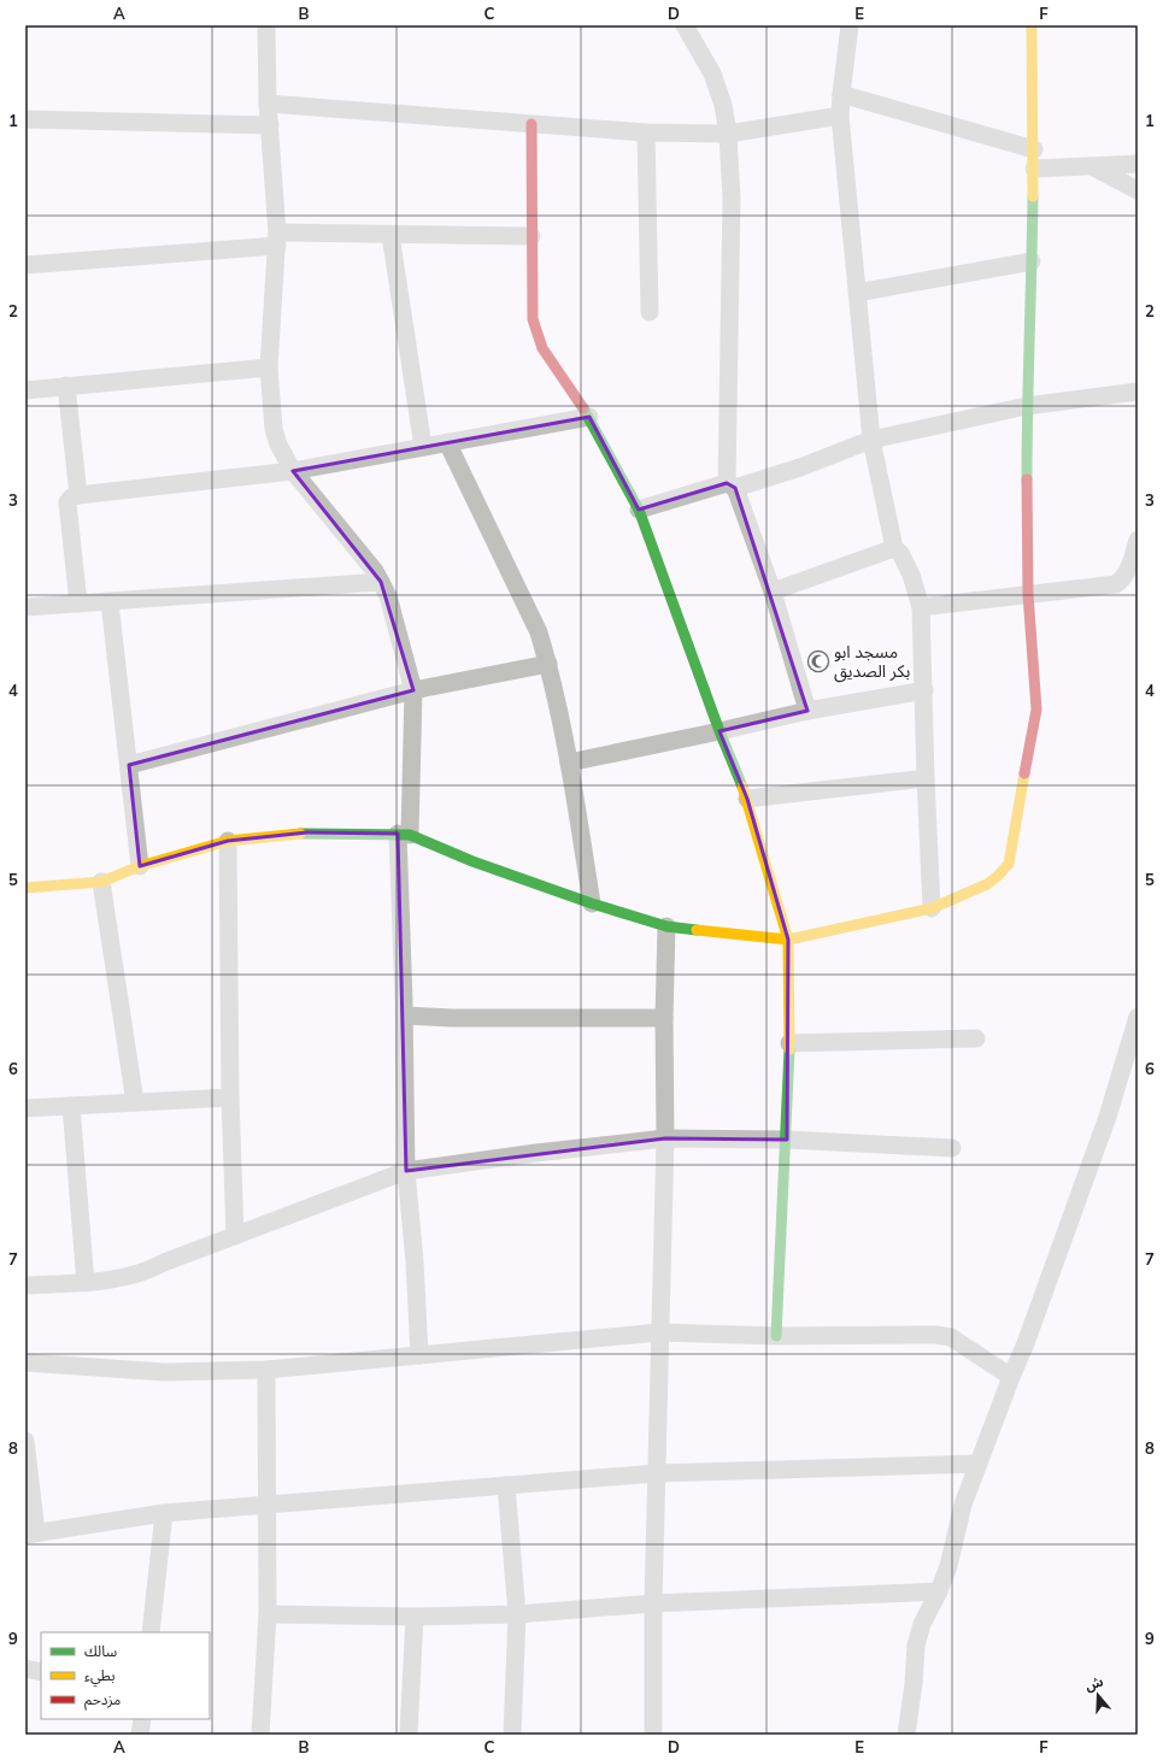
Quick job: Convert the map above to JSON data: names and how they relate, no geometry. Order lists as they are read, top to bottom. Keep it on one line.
{"places":{"mosque":["مسجد ابو بكر الصديق"]},"legend":["سالك","بطيء","مزدحم"],"north":"top","grid":{"columns":["A","B","C","D","E","F"],"rows":["1","2","3","4","5","6","7","8","9"]}}
